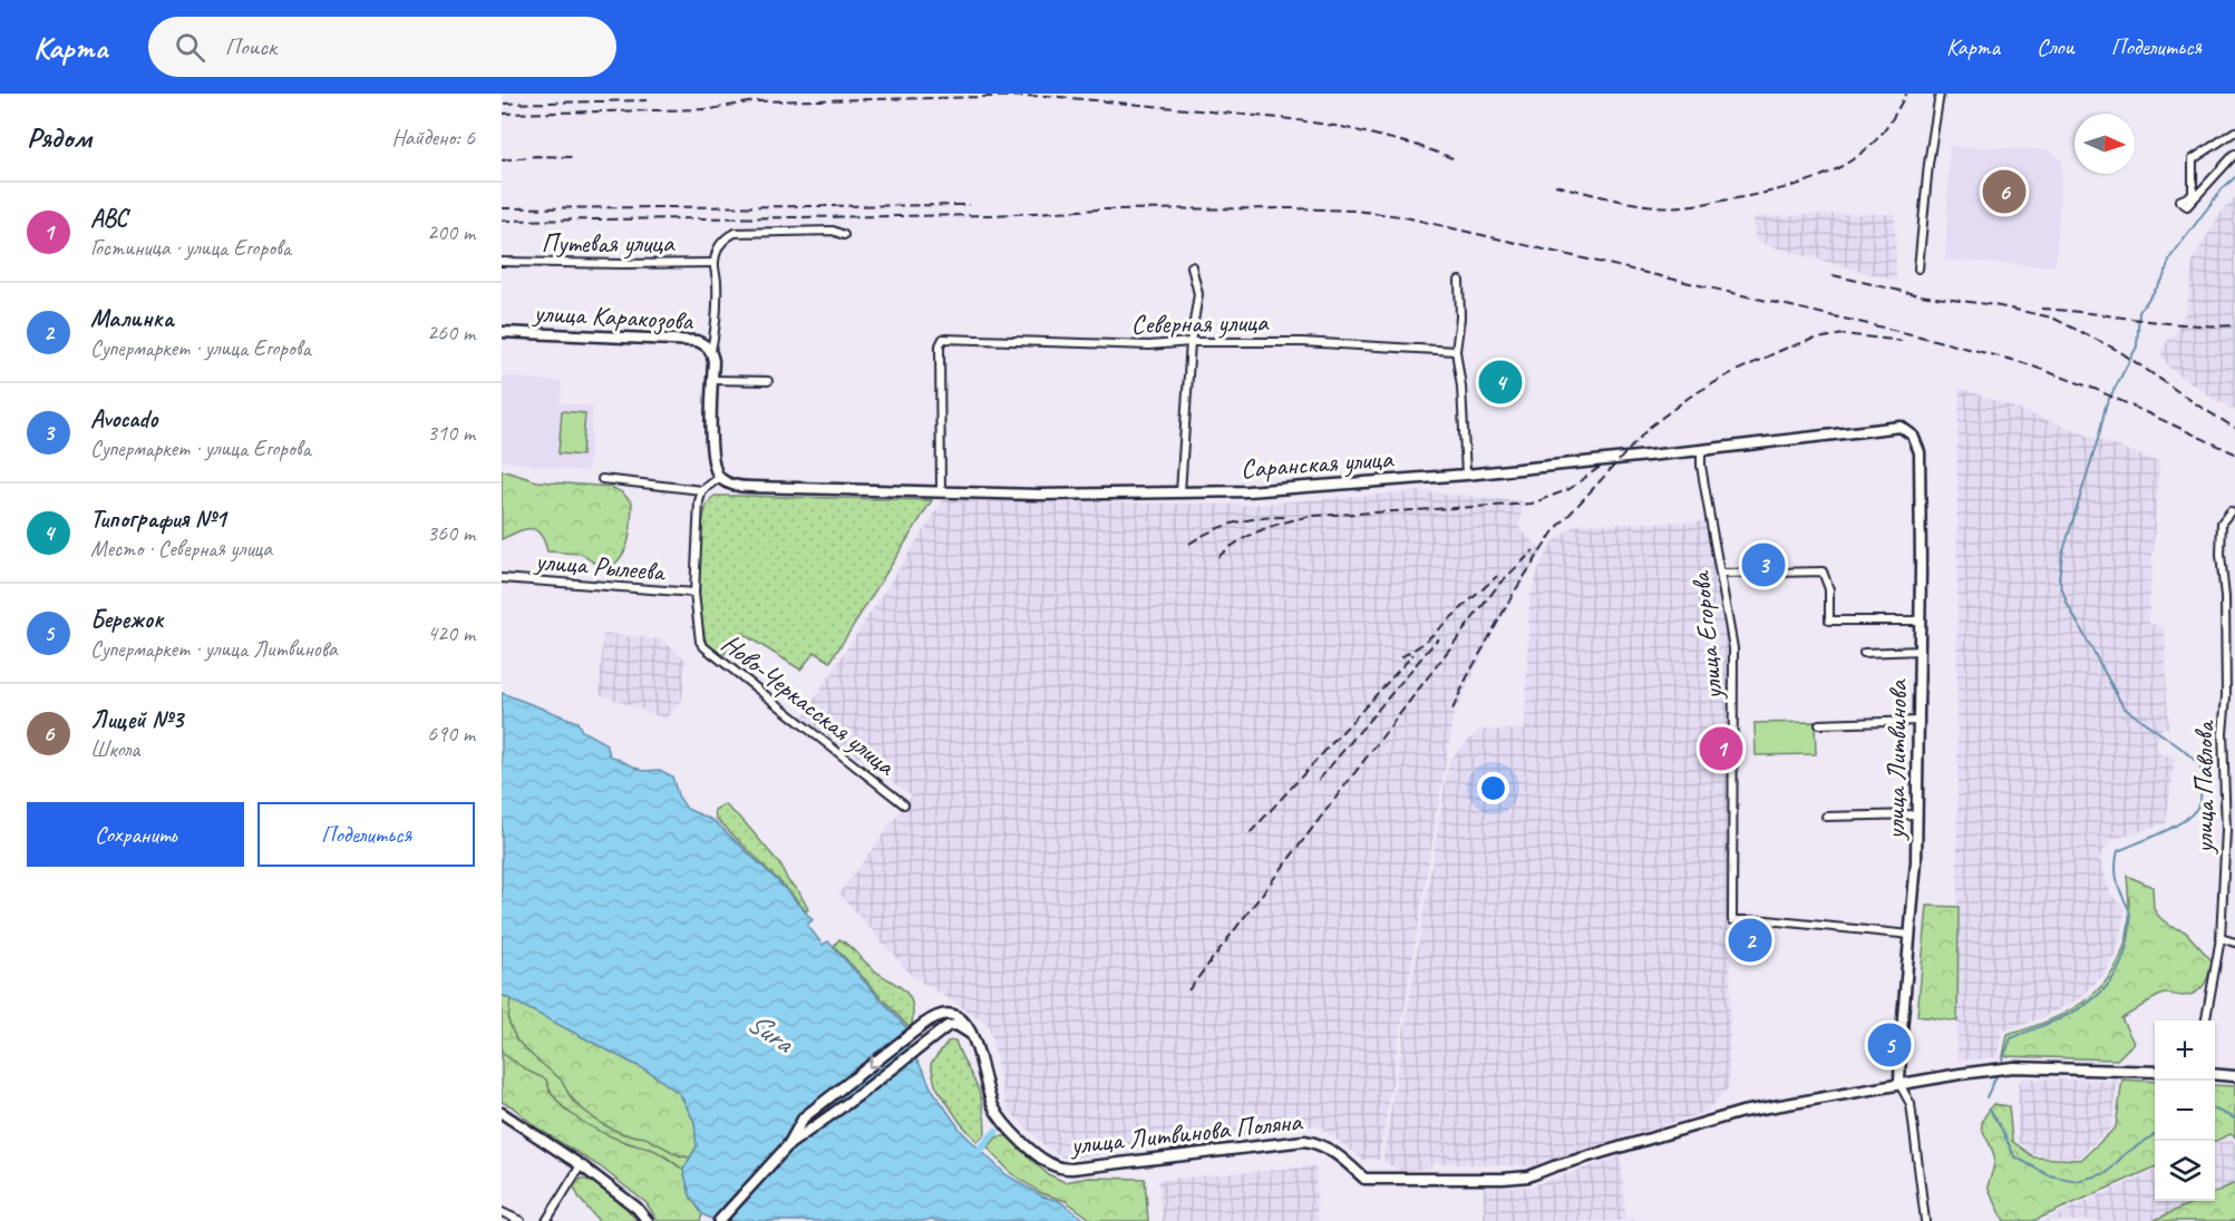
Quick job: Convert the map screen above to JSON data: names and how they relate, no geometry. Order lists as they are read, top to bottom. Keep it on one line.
{"streets":{"main road":["улица Каракозова","Саранская улица","улица Литвинова","улица Литвинова Поляна"],"street":["Путевая улица","Северная улица","улица Рылеева","улица Егорова","Ново-Черкасская улица","улица Павлова"]},"crossings":[["улица Каракозова","Саранская улица"],["Северная улица","Саранская улица"],["Саранская улица","улица Егорова"],["Саранская улица","улица Литвинова"],["улица Рылеева","Ново-Черкасская улица"],["улица Егорова","улица Литвинова"],["улица Литвинова","улица Литвинова Поляна"]],"water":["Sura"],"north":"right","page":{"header":"Карта","search":"Поиск","nav":["Карта","Слои","Поделиться"],"heading":["Рядом","Найдено: 6"],"pins":["6","4","3","1","2","5"],"list":[{"mark":"1","name":"ABC","note":"Гостиница · улица Егорова","value":"200 m"},{"mark":"2","name":"Малинка","note":"Супермаркет · улица Егорова","value":"260 m"},{"mark":"3","name":"Avocado","note":"Супермаркет · улица Егорова","value":"310 m"},{"mark":"4","name":"Типография №1","note":"Место · Северная улица","value":"360 m"},{"mark":"5","name":"Бережок","note":"Супермаркет · улица Литвинова","value":"420 m"},{"mark":"6","name":"Лицей №3","note":"Школа","value":"690 m"}],"buttons":["Сохранить","Поделиться"],"map_buttons":["+","−"]}}
